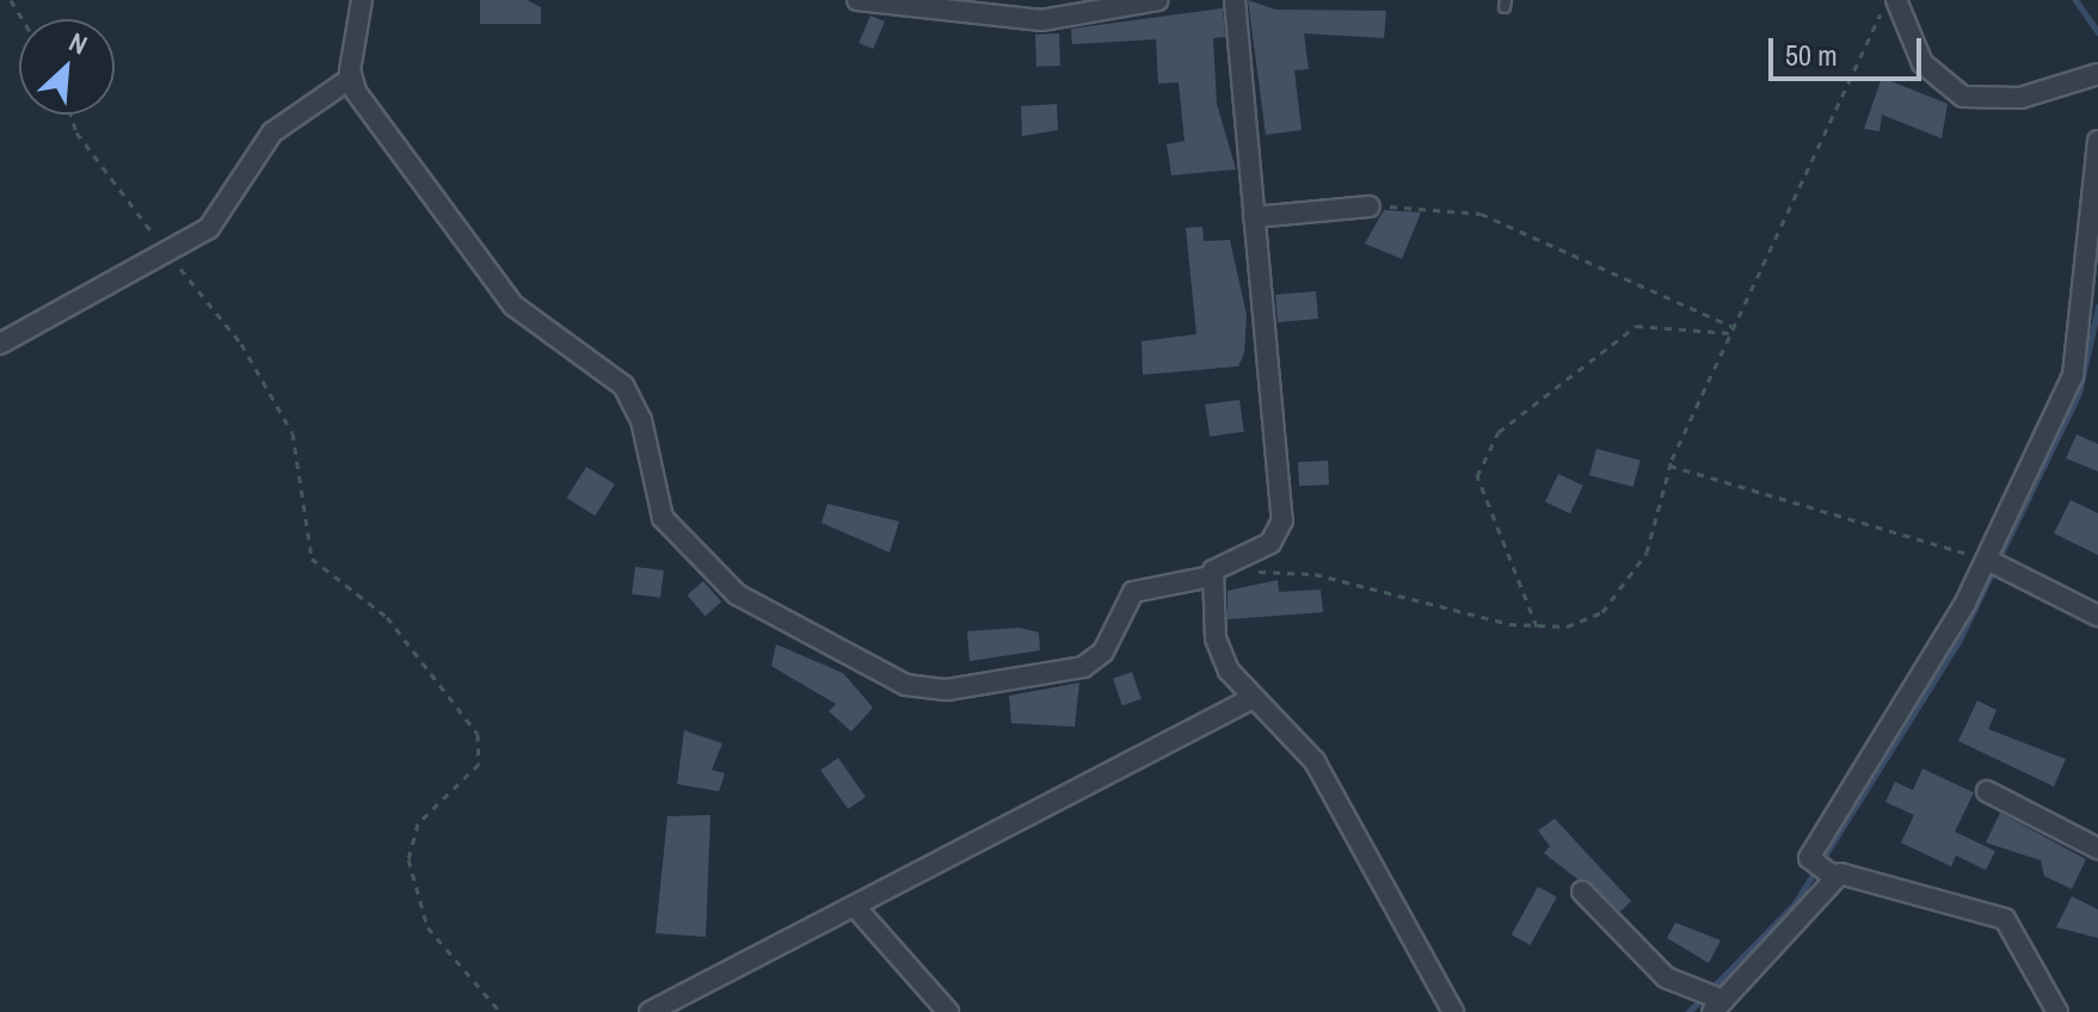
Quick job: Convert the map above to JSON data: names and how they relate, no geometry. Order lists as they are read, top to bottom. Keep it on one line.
{"scale_bar":"50 m","north":"top right"}
